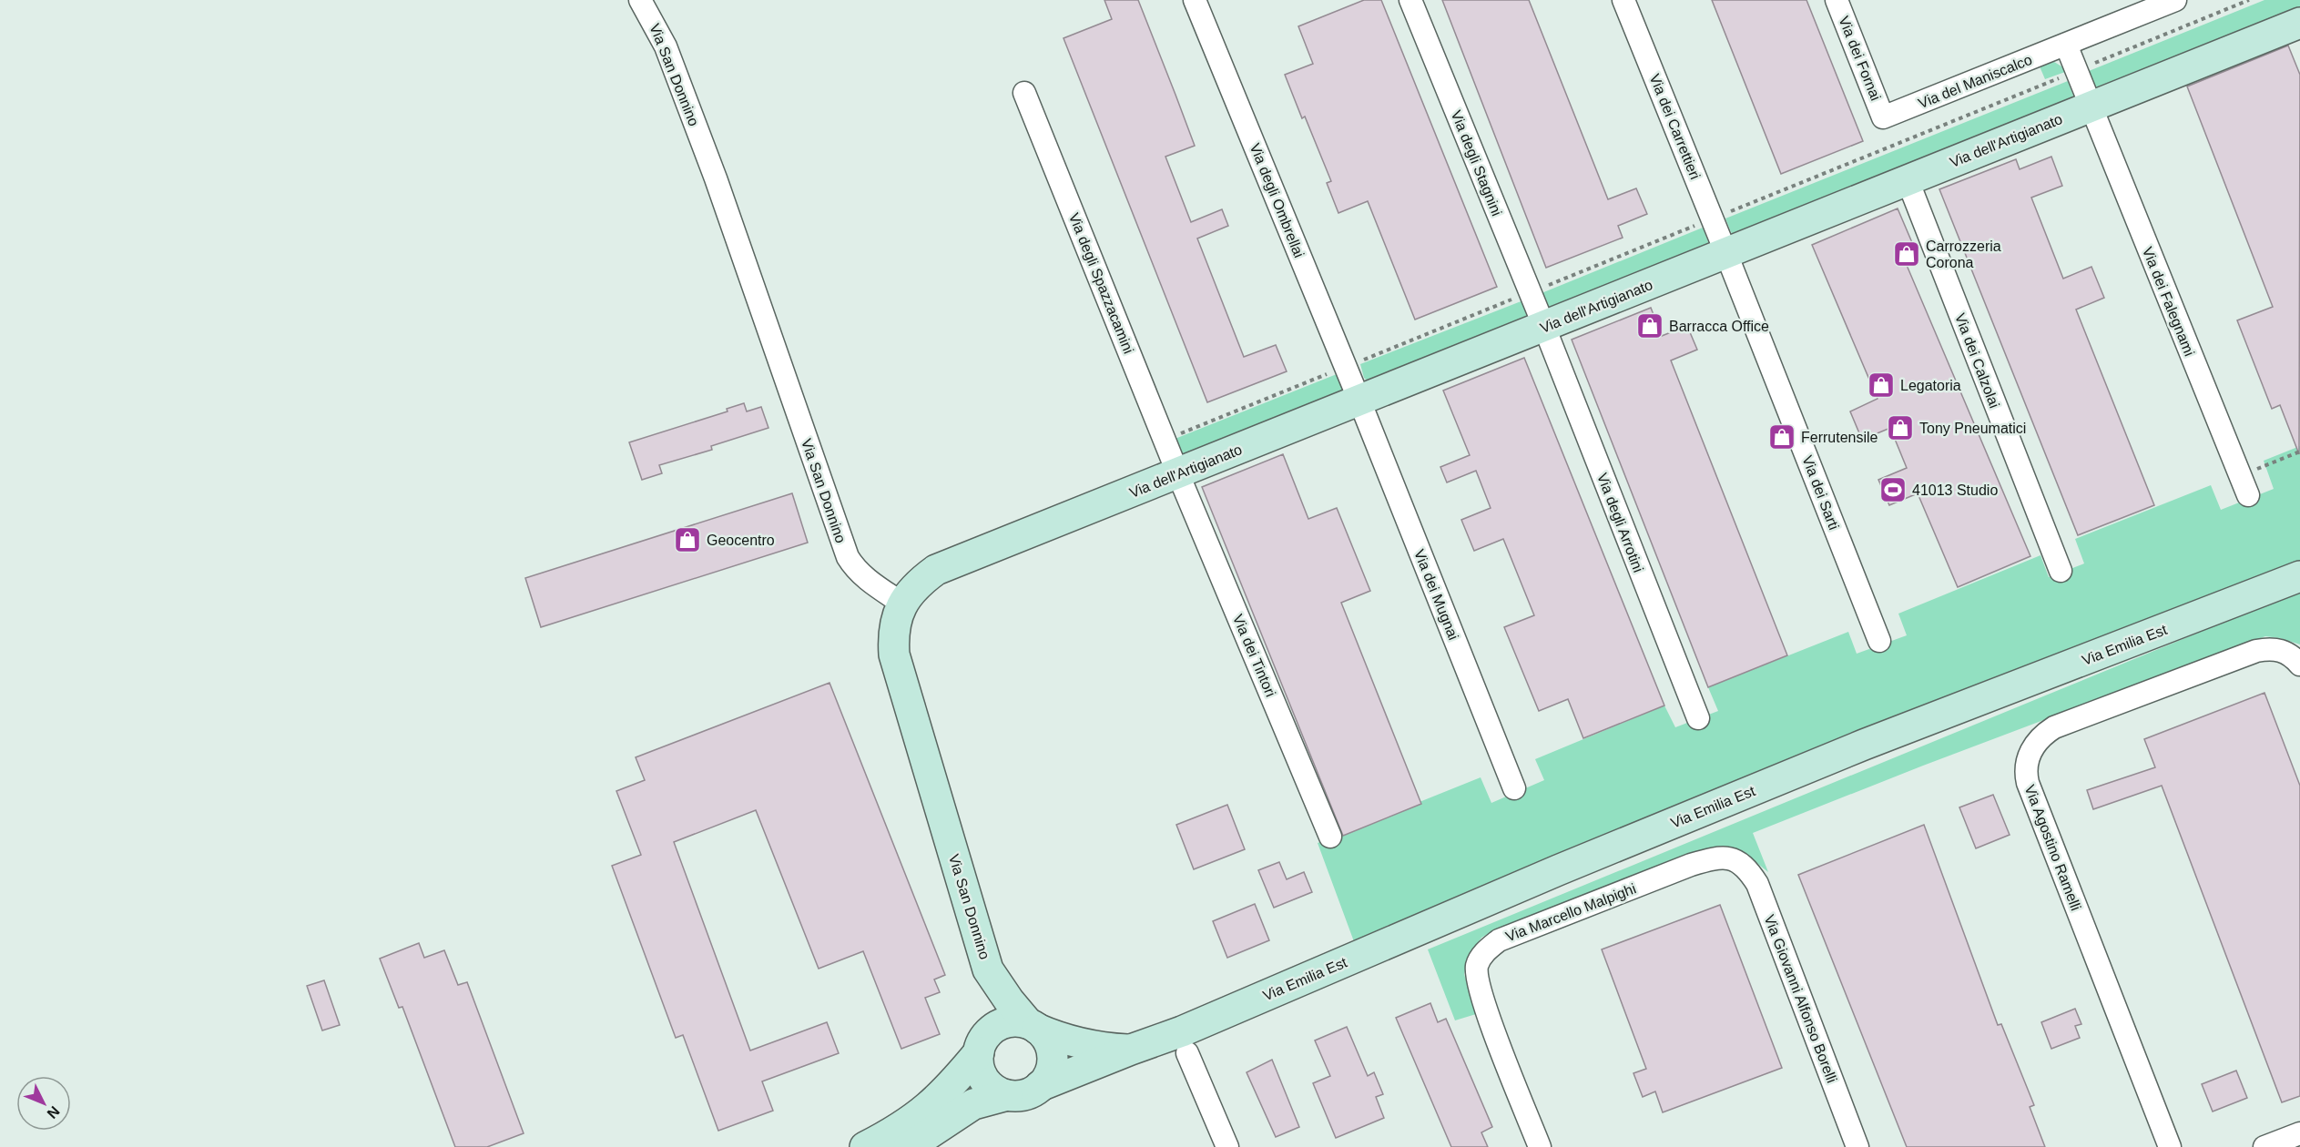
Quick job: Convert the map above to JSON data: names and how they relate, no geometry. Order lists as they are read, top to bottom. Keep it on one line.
{"streets":{"street":["Via dei Fornai","Via San Donnino","Via del Maniscalco","Via dei Carrettieri","Via dell'Artigianato","Via degli Stagnini","Via degli Ombrellai","Via degli Spazzacamini","Via dei Falegnami","Via dei Calzolai","Via dei Sarti","Via degli Arrotini","Via dei Mugnai","Via Emilia Est","Via dei Tintori","Via Agostino Ramelli","Via Marcello Malpighi","Via Giovanni Alfonso Borelli"]},"crossings":[["Via dei Fornai","Via del Maniscalco"],["Via San Donnino","Via dell'Artigianato"],["Via San Donnino","Via Emilia Est"],["Via dei Carrettieri","Via dell'Artigianato"],["Via dei Carrettieri","Via dei Sarti"],["Via dell'Artigianato","Via degli Stagnini"],["Via dell'Artigianato","Via degli Ombrellai"],["Via dell'Artigianato","Via degli Spazzacamini"],["Via dell'Artigianato","Via dei Falegnami"],["Via dell'Artigianato","Via dei Calzolai"],["Via dell'Artigianato","Via dei Sarti"],["Via dell'Artigianato","Via degli Arrotini"],["Via dell'Artigianato","Via dei Mugnai"],["Via dell'Artigianato","Via dei Tintori"],["Via degli Stagnini","Via degli Arrotini"],["Via degli Ombrellai","Via dei Mugnai"],["Via degli Spazzacamini","Via dei Tintori"],["Via Marcello Malpighi","Via Giovanni Alfonso Borelli"]],"places":{"shop":["Carrozzeria Corona","Barracca Office","Legatoria","Tony Pneumatici","Ferrutensile","Geocentro"],"sports":["41013 Studio"]},"north":"bottom right"}
